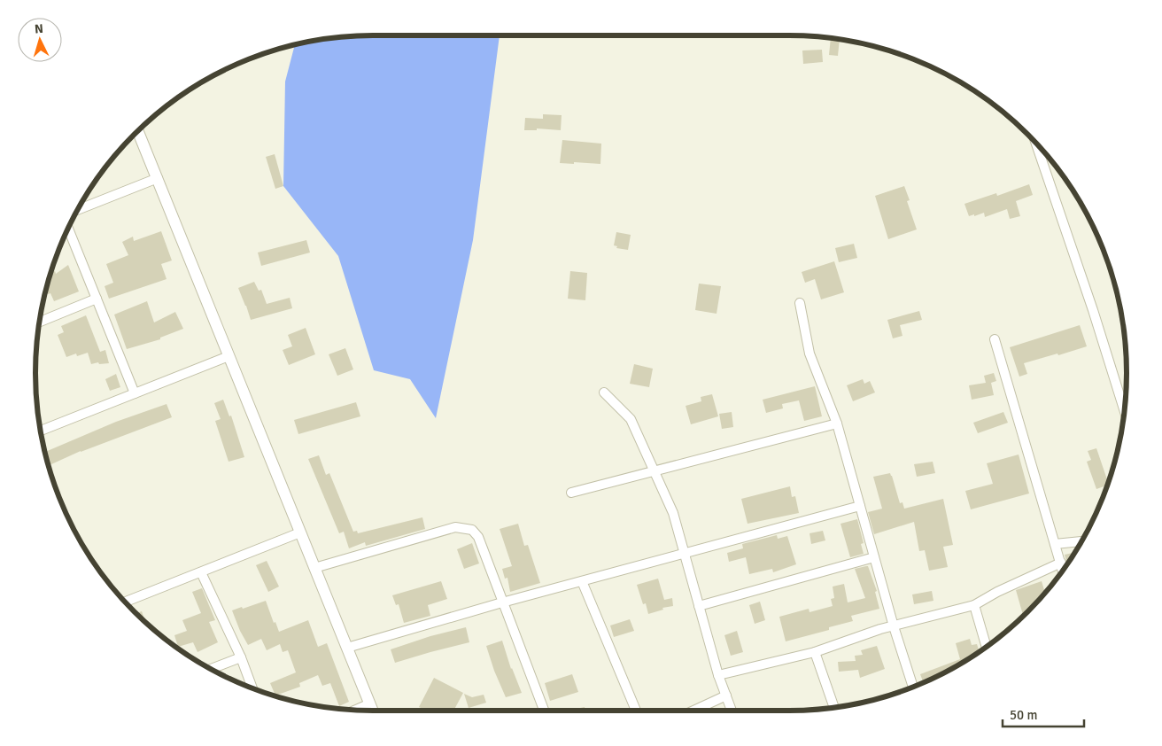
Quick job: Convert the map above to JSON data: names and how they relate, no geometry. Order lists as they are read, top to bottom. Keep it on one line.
{"scale_bar":"50 m","north":"top"}
